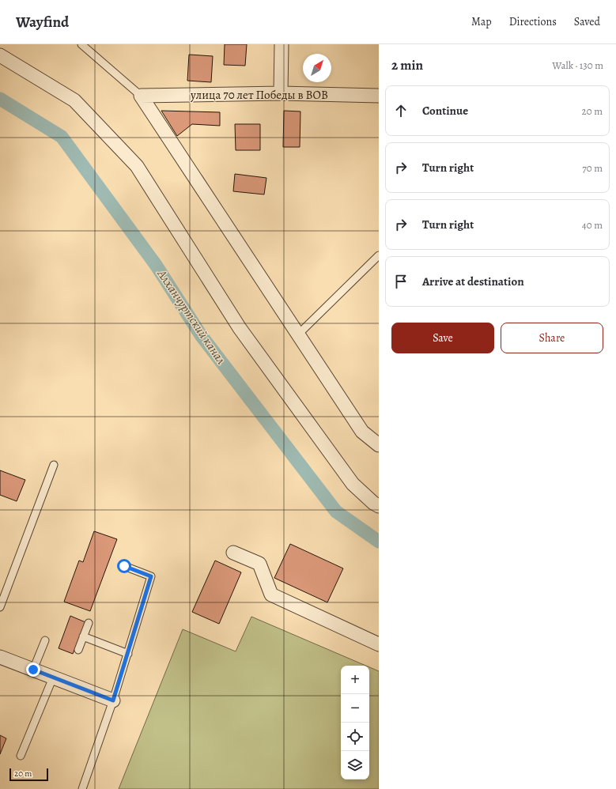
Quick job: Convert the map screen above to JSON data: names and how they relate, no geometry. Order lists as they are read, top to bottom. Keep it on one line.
{"streets":{"street":["улица 70 лет Победы в ВОВ"]},"water":["Алханчуртский канал"],"scale_bar":"20 m","north":"top right","page":{"header":"Wayfind","nav":["Map","Directions","Saved"],"heading":["2 min","Walk · 130 m"],"list":[["Continue","20 m"],["Turn right","70 m"],["Turn right","40 m"],"Arrive at destination"],"buttons":["Save","Share"],"map_buttons":["+","−"],"scale":"20 m"}}
